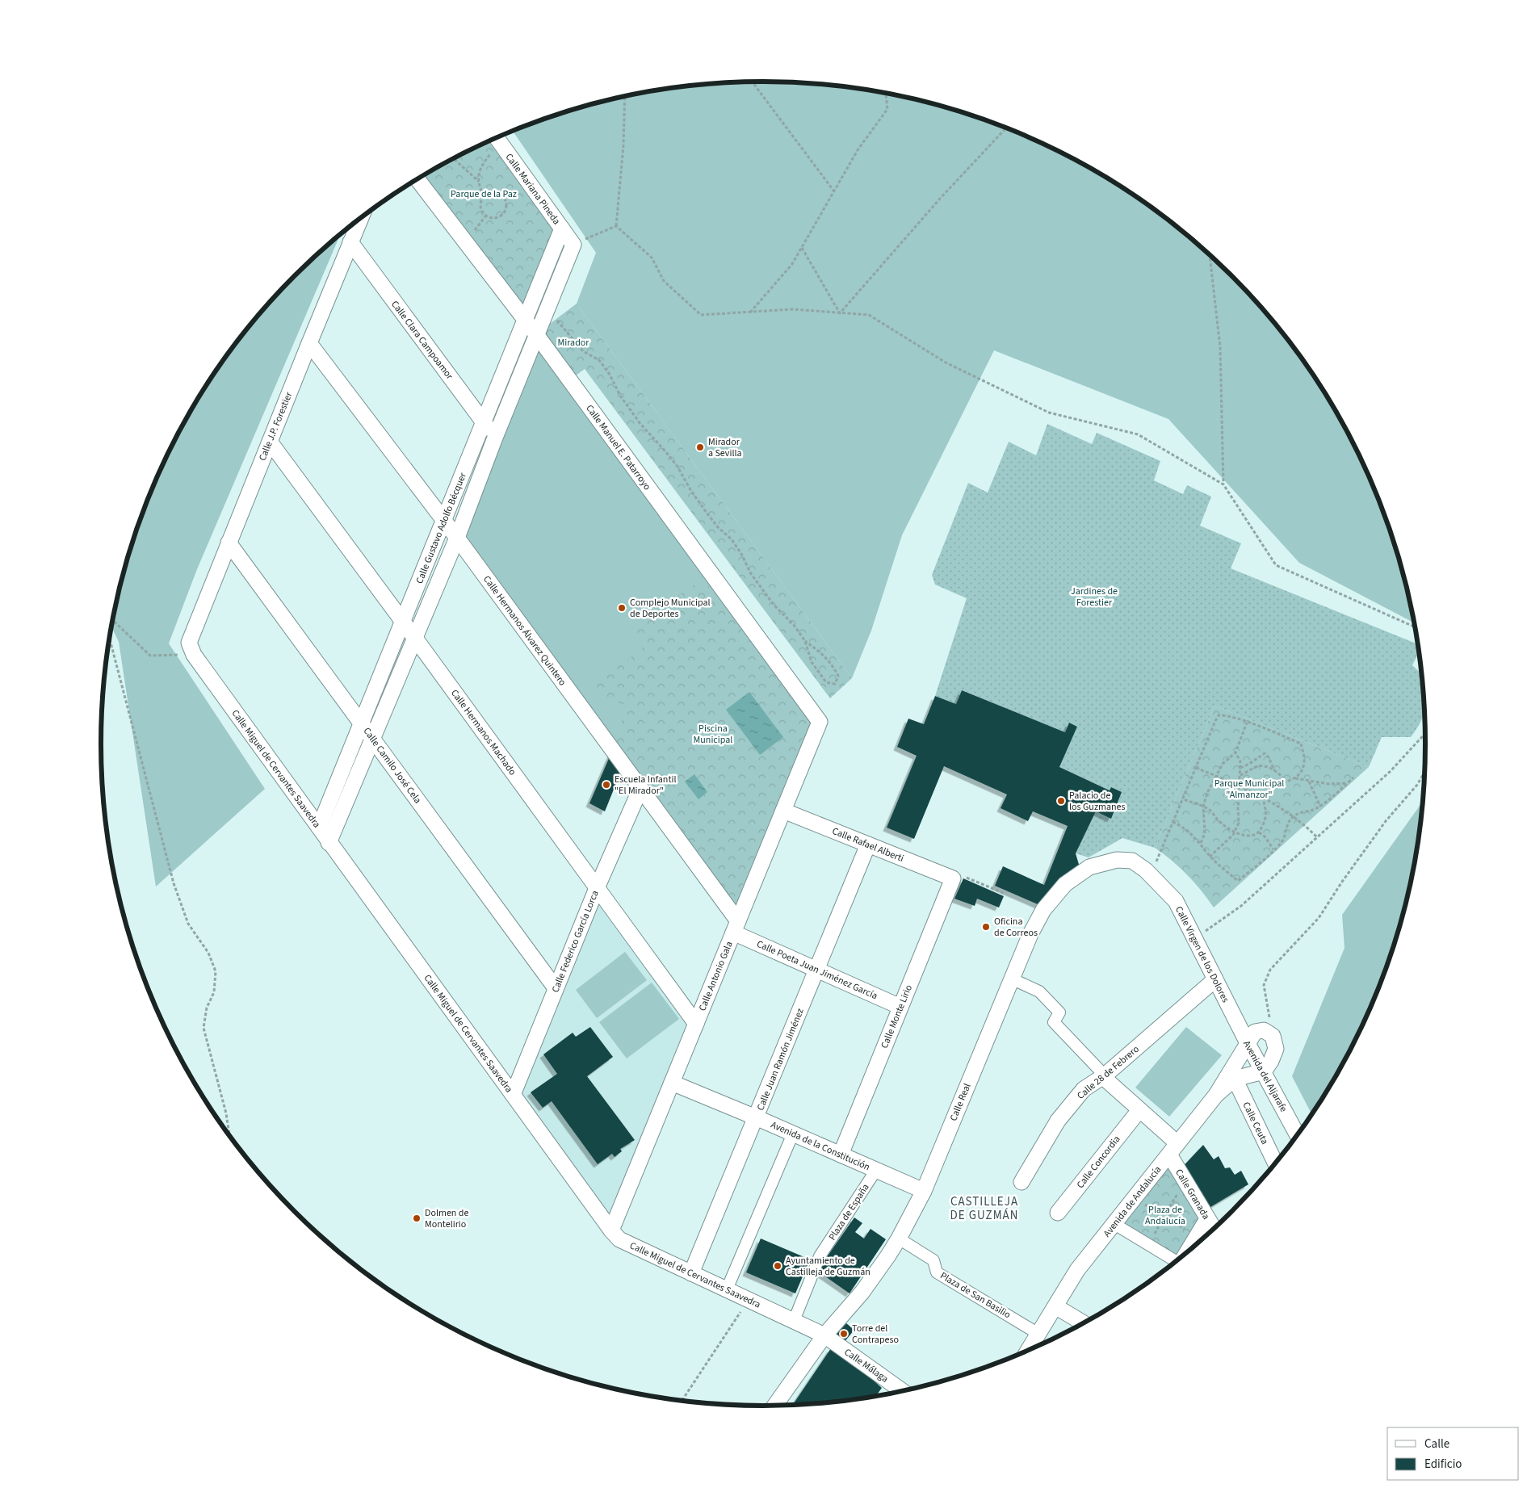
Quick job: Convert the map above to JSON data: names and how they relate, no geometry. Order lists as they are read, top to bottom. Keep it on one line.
{"streets":{"street":["Calle Mariana Pineda","Calle Clara Campoamor","Calle J.P. Forestier","Calle Manuel E. Patarroyo","Calle Gustavo Adolfo Bécquer","Calle Hermanos Álvarez Quintero","Calle Hermanos Machado","Calle Camilo José Cela","Calle Miguel de Cervantes Saavedra","Calle Rafael Alberti","Calle Federico García Lorca","Calle Virgen de los Dolores","Calle Poeta Juan Jiménez García","Calle Antonio Gala","Calle Monte Lirio","Calle Juan Ramón Jiménez","Calle 28 de Febrero","Avenida del Aljarafe","Calle Real","Calle Ceuta","Avenida de la Constitución","Calle Concordia","Calle Granada","Avenida de Andalucía","Plaza de España","Plaza de San Basilio","Calle Málaga"]},"crossings":[["Calle Mariana Pineda","Calle Gustavo Adolfo Bécquer"],["Calle Clara Campoamor","Calle J.P. Forestier"],["Calle Clara Campoamor","Calle Gustavo Adolfo Bécquer"],["Calle J.P. Forestier","Calle Hermanos Álvarez Quintero"],["Calle J.P. Forestier","Calle Hermanos Machado"],["Calle J.P. Forestier","Calle Camilo José Cela"],["Calle J.P. Forestier","Calle Miguel de Cervantes Saavedra"],["Calle Manuel E. Patarroyo","Calle Gustavo Adolfo Bécquer"],["Calle Manuel E. Patarroyo","Calle Antonio Gala"],["Calle Gustavo Adolfo Bécquer","Calle Hermanos Álvarez Quintero"],["Calle Gustavo Adolfo Bécquer","Calle Hermanos Machado"],["Calle Gustavo Adolfo Bécquer","Calle Camilo José Cela"],["Calle Gustavo Adolfo Bécquer","Calle Miguel de Cervantes Saavedra"],["Calle Hermanos Álvarez Quintero","Calle Federico García Lorca"],["Calle Hermanos Álvarez Quintero","Calle Poeta Juan Jiménez García"],["Calle Hermanos Álvarez Quintero","Calle Antonio Gala"],["Calle Hermanos Machado","Calle Federico García Lorca"],["Calle Hermanos Machado","Calle Antonio Gala"],["Calle Camilo José Cela","Calle Federico García Lorca"],["Calle Miguel de Cervantes Saavedra","Calle Federico García Lorca"],["Calle Miguel de Cervantes Saavedra","Calle Antonio Gala"],["Calle Miguel de Cervantes Saavedra","Calle Juan Ramón Jiménez"],["Calle Miguel de Cervantes Saavedra","Calle Real"],["Calle Miguel de Cervantes Saavedra","Plaza de España"],["Calle Miguel de Cervantes Saavedra","Calle Málaga"],["Calle Rafael Alberti","Calle Antonio Gala"],["Calle Rafael Alberti","Calle Monte Lirio"],["Calle Rafael Alberti","Calle Juan Ramón Jiménez"],["Calle Virgen de los Dolores","Calle 28 de Febrero"],["Calle Virgen de los Dolores","Avenida del Aljarafe"],["Calle Virgen de los Dolores","Calle Real"],["Calle Poeta Juan Jiménez García","Calle Antonio Gala"],["Calle Poeta Juan Jiménez García","Calle Monte Lirio"],["Calle Poeta Juan Jiménez García","Calle Juan Ramón Jiménez"],["Calle Antonio Gala","Avenida de la Constitución"],["Calle Monte Lirio","Avenida de la Constitución"],["Calle Juan Ramón Jiménez","Avenida de la Constitución"],["Calle 28 de Febrero","Calle Granada"],["Avenida del Aljarafe","Avenida de Andalucía"],["Calle Real","Avenida de la Constitución"],["Calle Real","Plaza de San Basilio"],["Calle Real","Calle Málaga"],["Avenida de la Constitución","Plaza de España"],["Calle Concordia","Calle Granada"],["Calle Granada","Avenida de Andalucía"],["Avenida de Andalucía","Plaza de San Basilio"]],"districts":["CASTILLEJA DE GUZMÁN"],"parks":["Parque de la Paz","Mirador","Jardines de Forestier","Piscina Municipal","Parque Municipal \"Almanzor\"","Plaza de Andalucía"],"places":["Mirador a Sevilla","Complejo Municipal de Deportes","Escuela Infantil \"El Mirador\"","Palacio de los Guzmanes","Oficina de Correos","Dolmen de Montelirio","Ayuntamiento de Castilleja de Guzmán","Torre del Contrapeso"],"legend":["Calle","Edificio"]}
